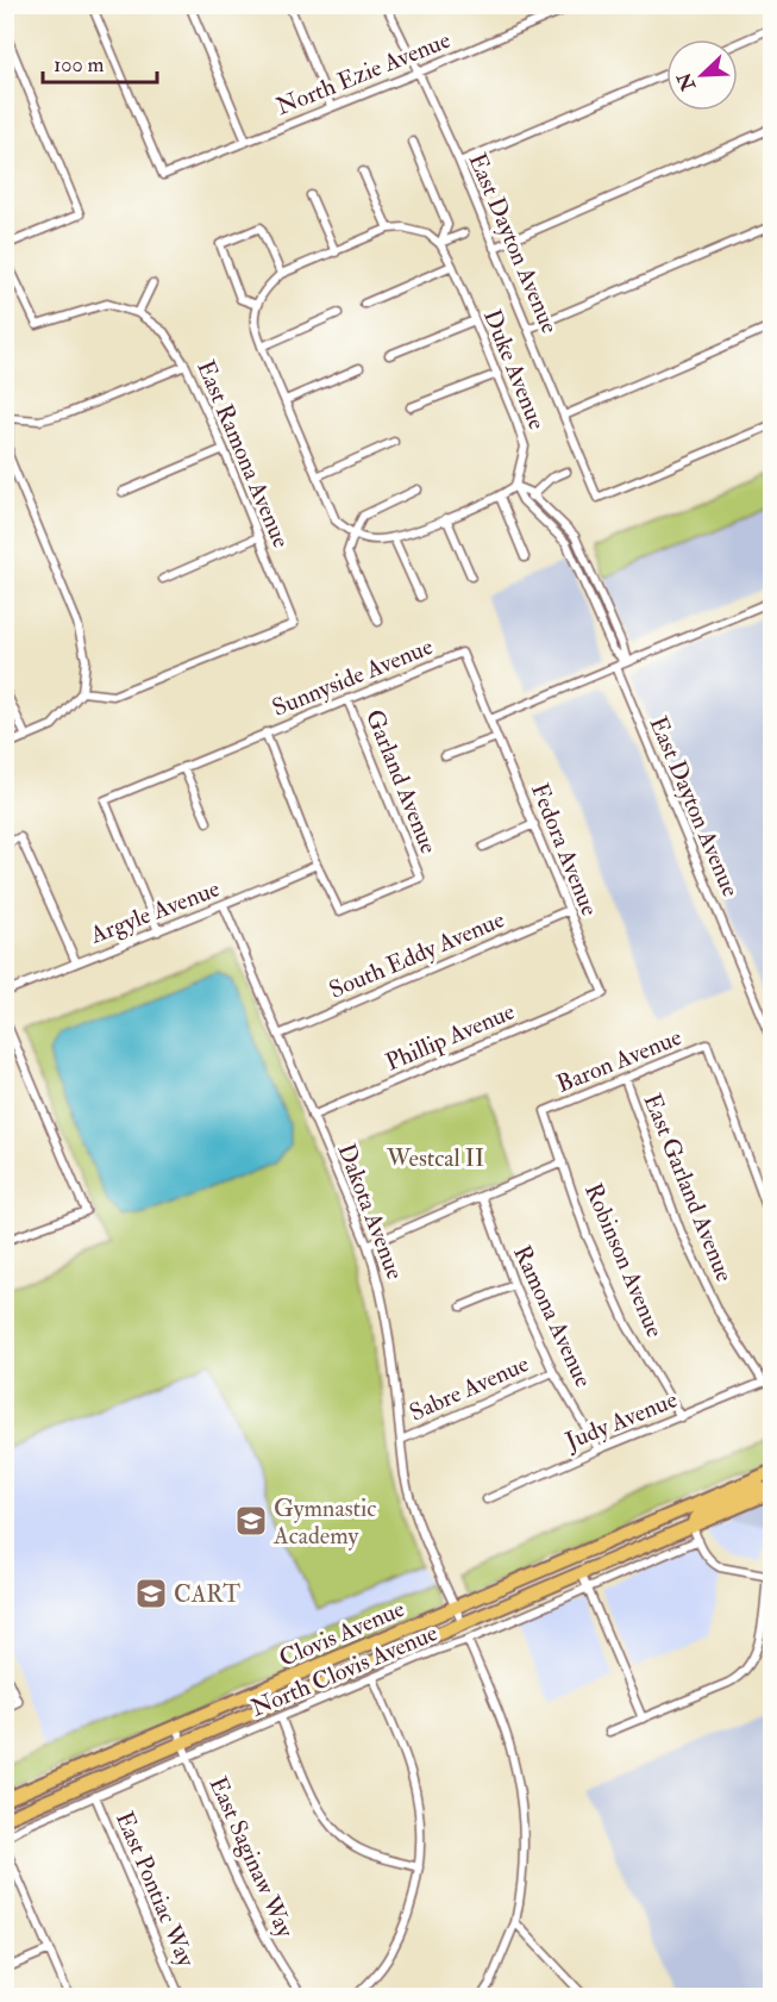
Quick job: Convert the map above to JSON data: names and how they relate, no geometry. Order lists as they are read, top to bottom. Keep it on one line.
{"streets":{"main road":["Clovis Avenue"],"street":["North Ezie Avenue","East Dayton Avenue","Duke Avenue","East Ramona Avenue","Sunnyside Avenue","Garland Avenue","Fedora Avenue","Argyle Avenue","South Eddy Avenue","Phillip Avenue","Baron Avenue","East Garland Avenue","Dakota Avenue","Robinson Avenue","Ramona Avenue","Sabre Avenue","Judy Avenue","North Clovis Avenue","East Saginaw Way","East Pontiac Way"]},"crossings":[["North Ezie Avenue","East Dayton Avenue"],["Sunnyside Avenue","Garland Avenue"],["Sunnyside Avenue","Fedora Avenue"],["Sunnyside Avenue","Argyle Avenue"],["Garland Avenue","Argyle Avenue"],["Fedora Avenue","South Eddy Avenue"],["Fedora Avenue","Phillip Avenue"],["Argyle Avenue","Dakota Avenue"],["South Eddy Avenue","Dakota Avenue"],["Phillip Avenue","Dakota Avenue"],["Baron Avenue","East Garland Avenue"],["Baron Avenue","Robinson Avenue"],["East Garland Avenue","Judy Avenue"],["Dakota Avenue","Sabre Avenue"],["Dakota Avenue","Clovis Avenue"],["Robinson Avenue","Judy Avenue"],["Ramona Avenue","Sabre Avenue"],["Ramona Avenue","Judy Avenue"],["Clovis Avenue","North Clovis Avenue"],["Clovis Avenue","East Saginaw Way"],["North Clovis Avenue","East Saginaw Way"],["North Clovis Avenue","East Pontiac Way"]],"parks":["Westcal II"],"places":{"school or university":["Gymnastic Academy","CART"]},"scale_bar":"100 m","north":"bottom left"}
